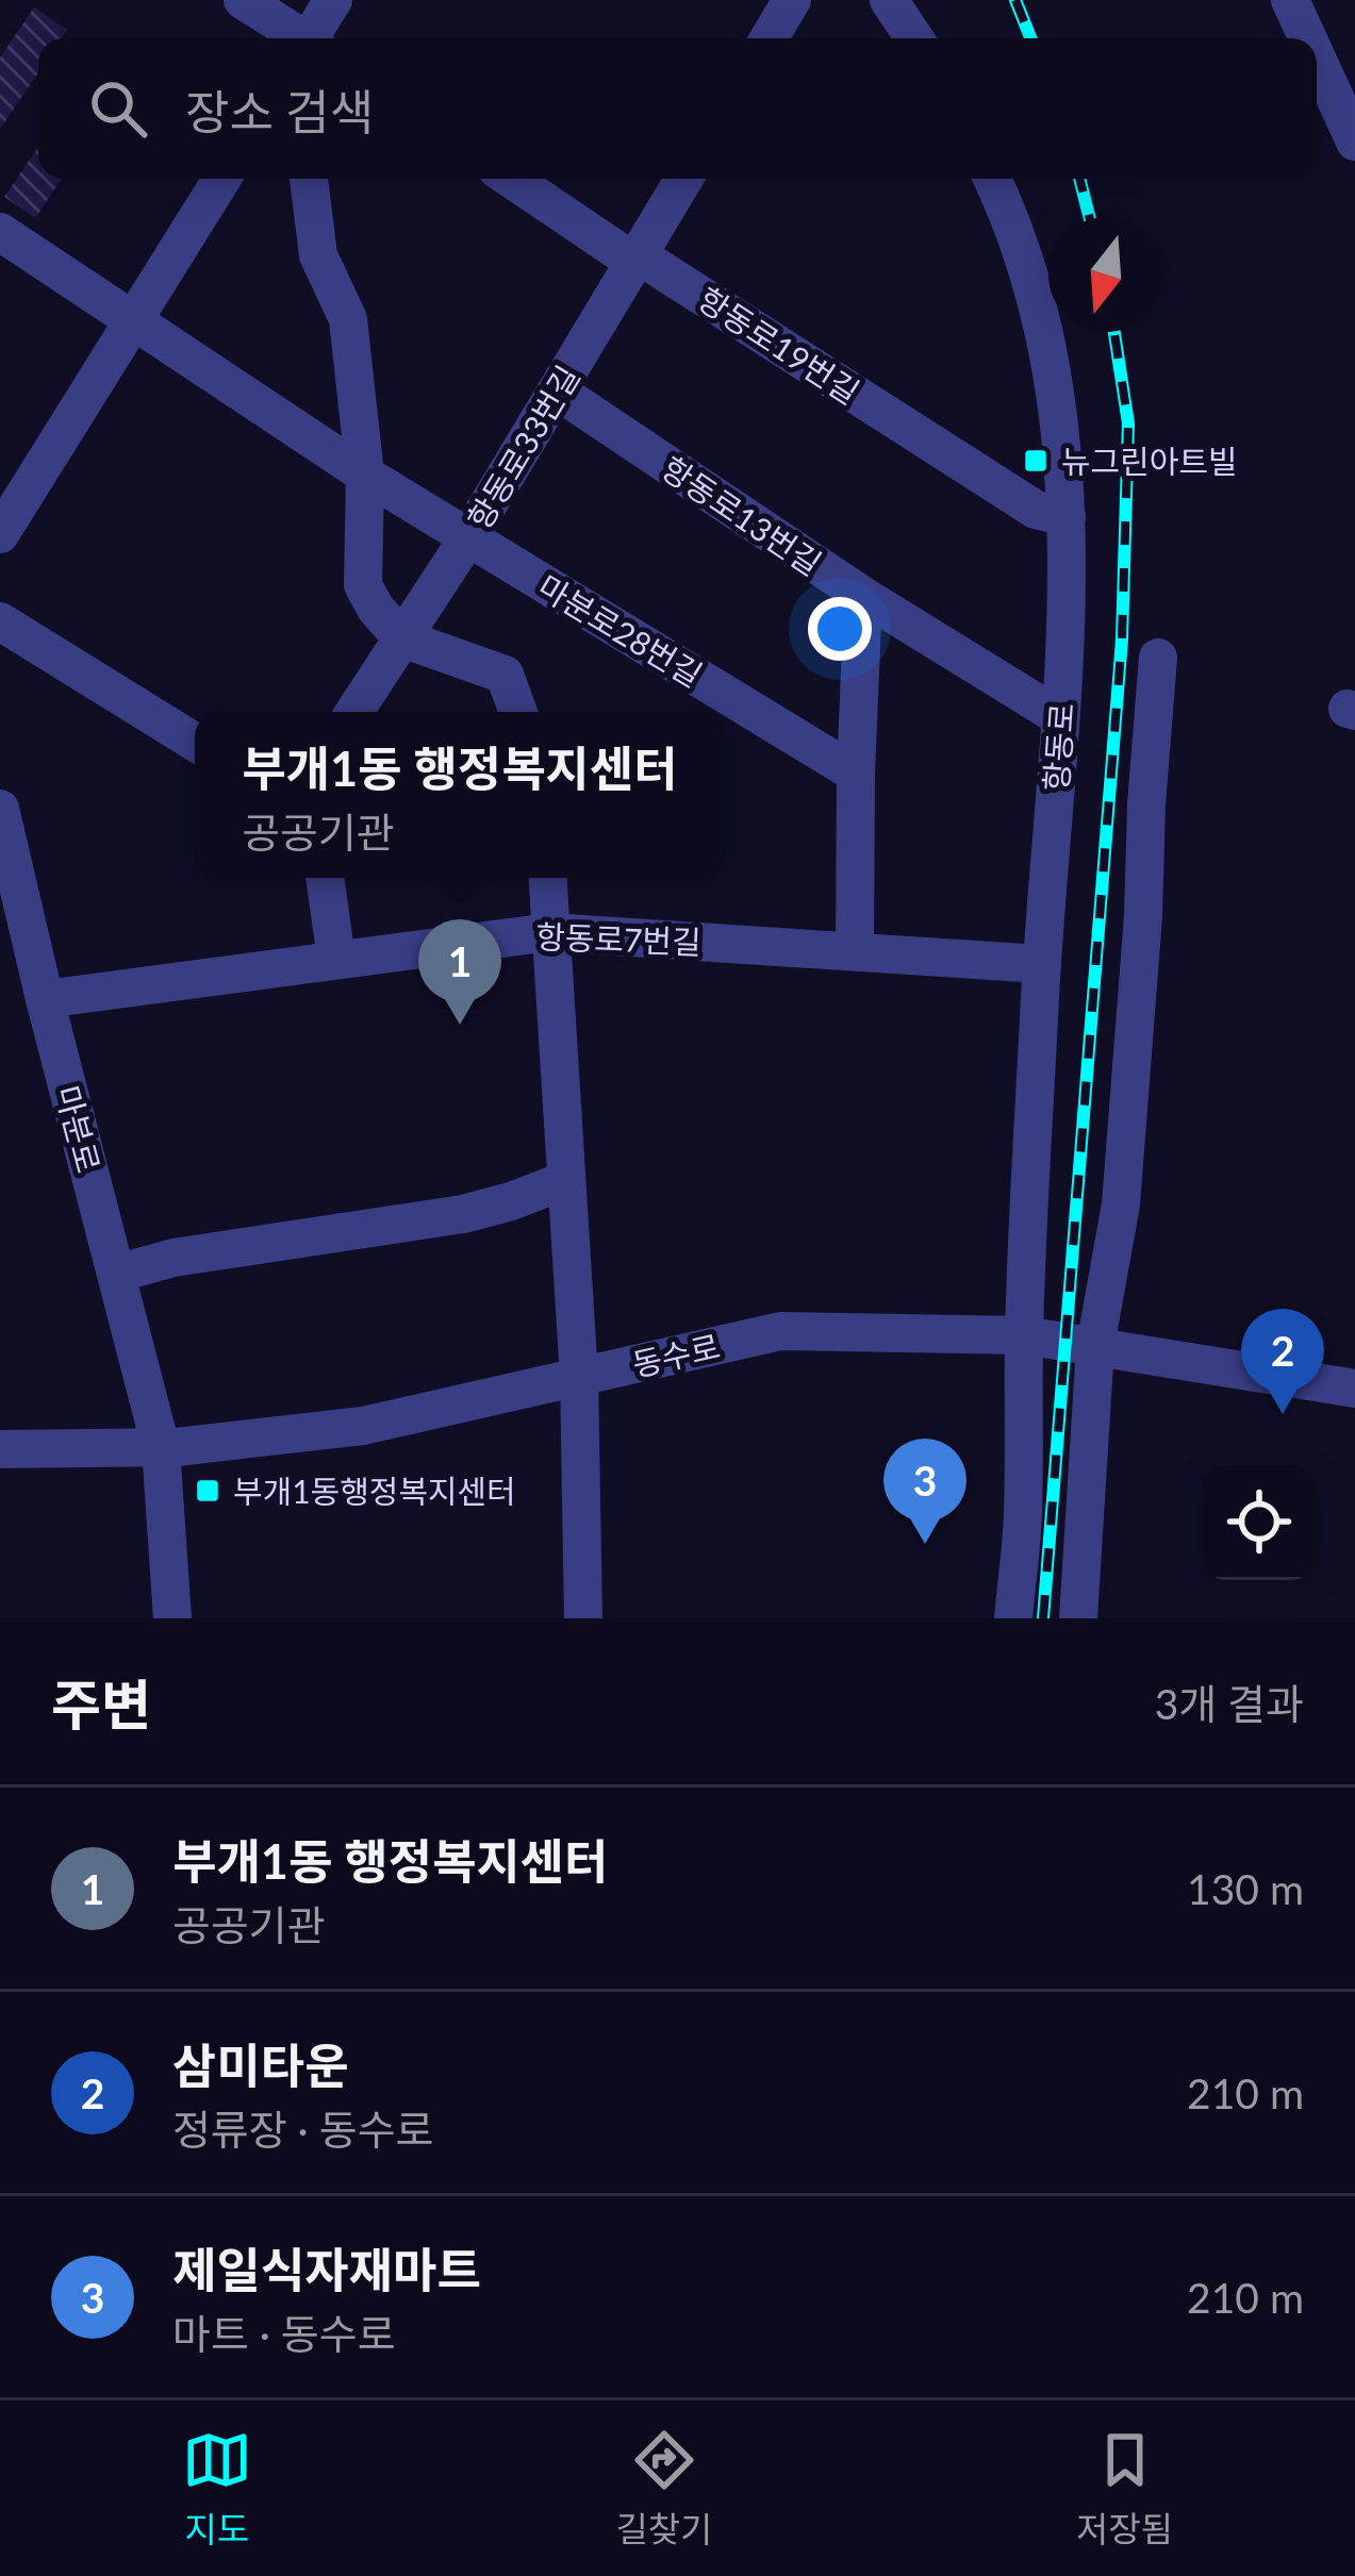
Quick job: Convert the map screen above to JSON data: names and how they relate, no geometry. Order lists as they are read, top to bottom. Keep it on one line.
{"streets":{"street":["항동로19번길","항동로33번길","항동로13번길","마분로28번길","항동로","항동로7번길","마분로","동수로"]},"crossings":[["항동로19번길","항동로33번길"],["항동로19번길","항동로"],["항동로33번길","항동로13번길"],["항동로33번길","마분로28번길"],["항동로13번길","항동로"],["항동로","항동로7번길"],["항동로","동수로"],["항동로7번길","마분로"],["마분로","동수로"]],"places":{"transit":["뉴그린아트빌","부개1동행정복지센터"]},"north":"bottom","page":{"search":"장소 검색","popup":["부개1동 행정복지센터","공공기관"],"pins":["1","2","3"],"heading":["주변","3개 결과"],"list":[{"mark":"1","name":"부개1동 행정복지센터","note":"공공기관","value":"130 m"},{"mark":"2","name":"삼미타운","note":"정류장 · 동수로","value":"210 m"},{"mark":"3","name":"제일식자재마트","note":"마트 · 동수로","value":"210 m"}],"nav":["지도","길찾기","저장됨"]}}
